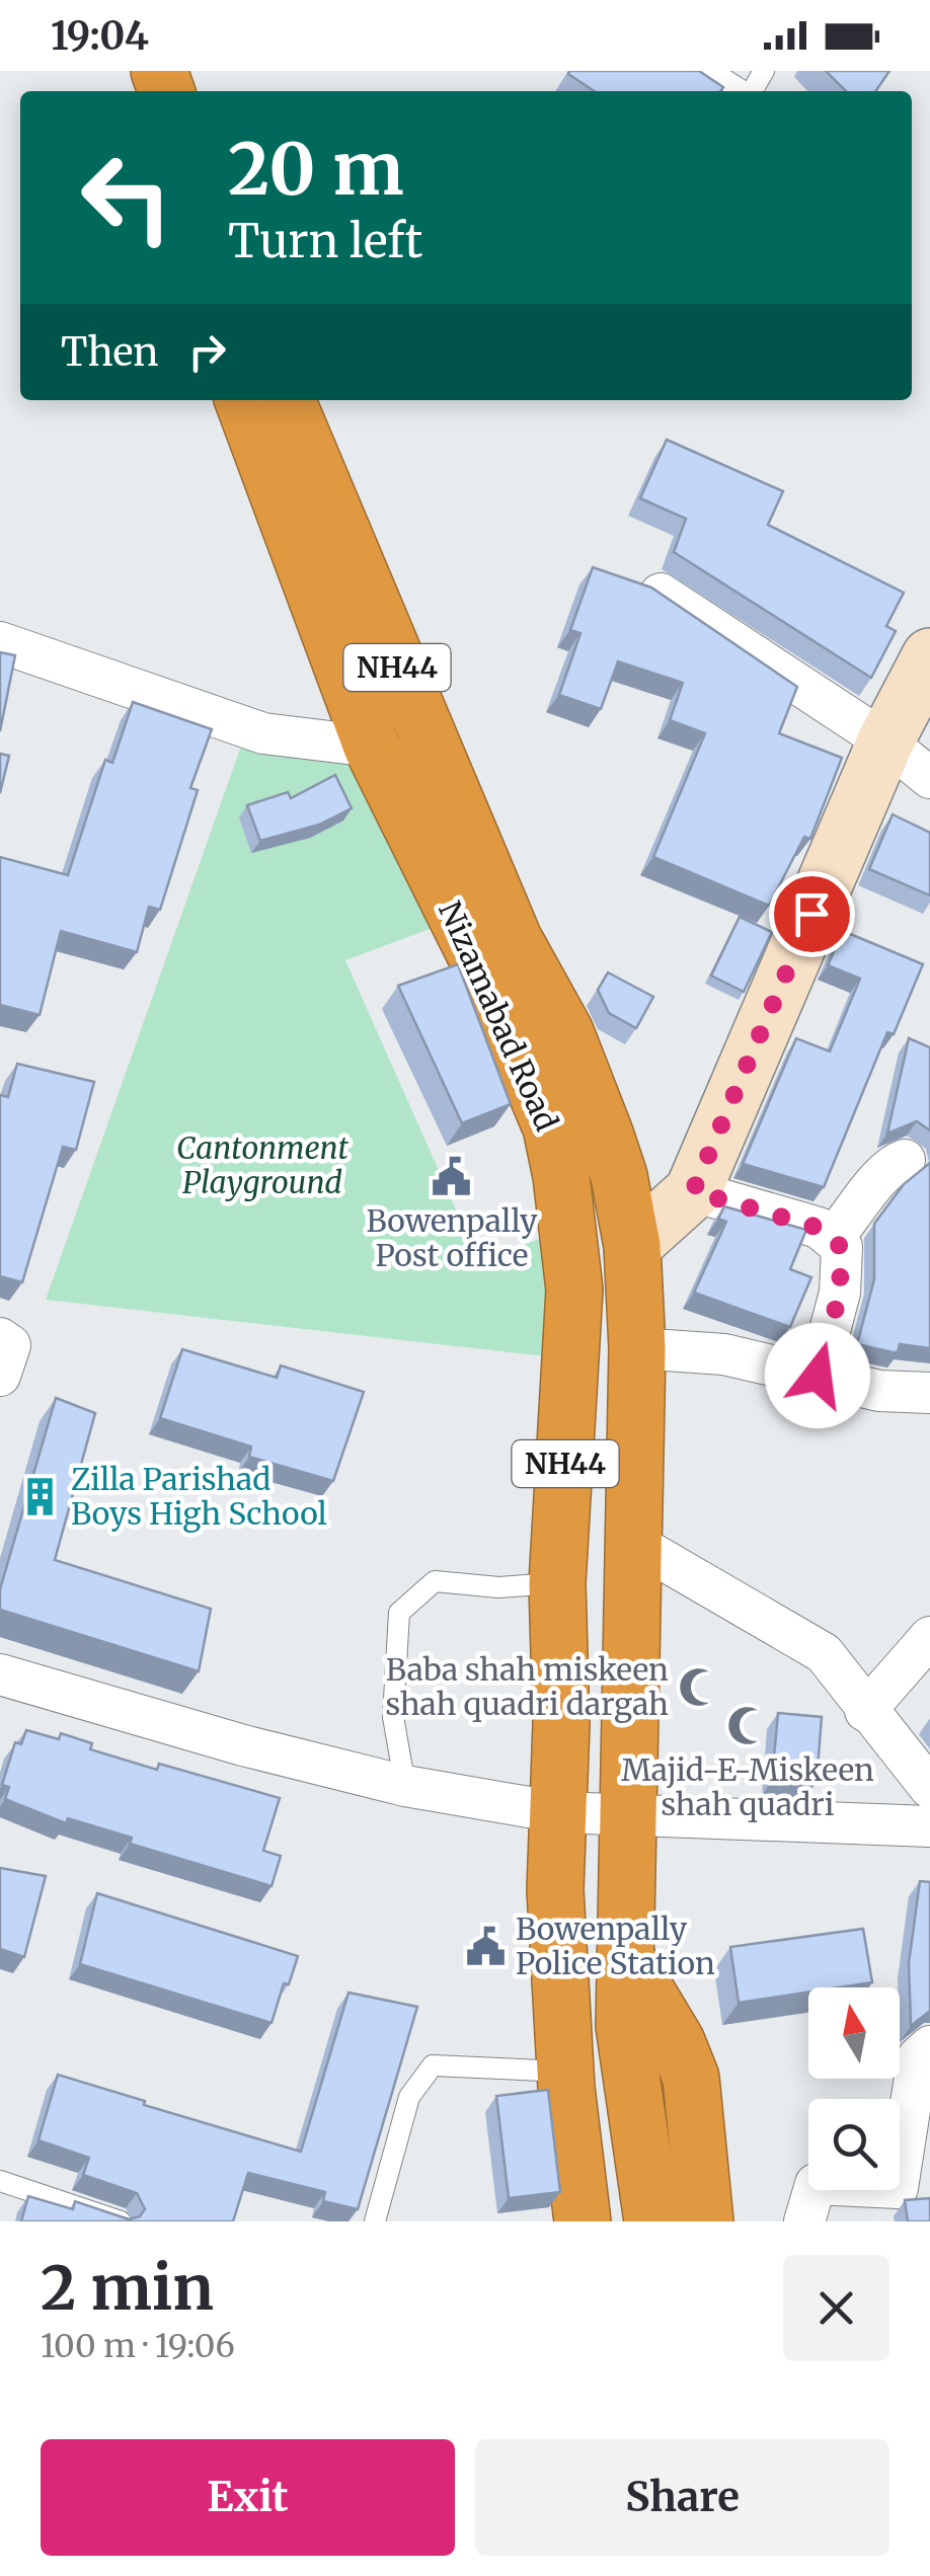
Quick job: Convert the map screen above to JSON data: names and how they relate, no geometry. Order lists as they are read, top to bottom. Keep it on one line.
{"streets":{"highway":["NH44","Nizamabad Road"]},"parks":["Cantonment Playground"],"places":{"public building":["Bowenpally Post office","Bowenpally Police Station"],"building":["Zilla Parishad Boys High School"],"mosque":["Baba shah miskeen shah quadri dargah","Majid-E-Miskeen shah quadri"]},"north":"top","page":{"status":"19:04","turn":["20 m","Turn left"],"then":"Then","heading":["2 min","100 m · 19:06"],"buttons":["Exit","Share"]}}
